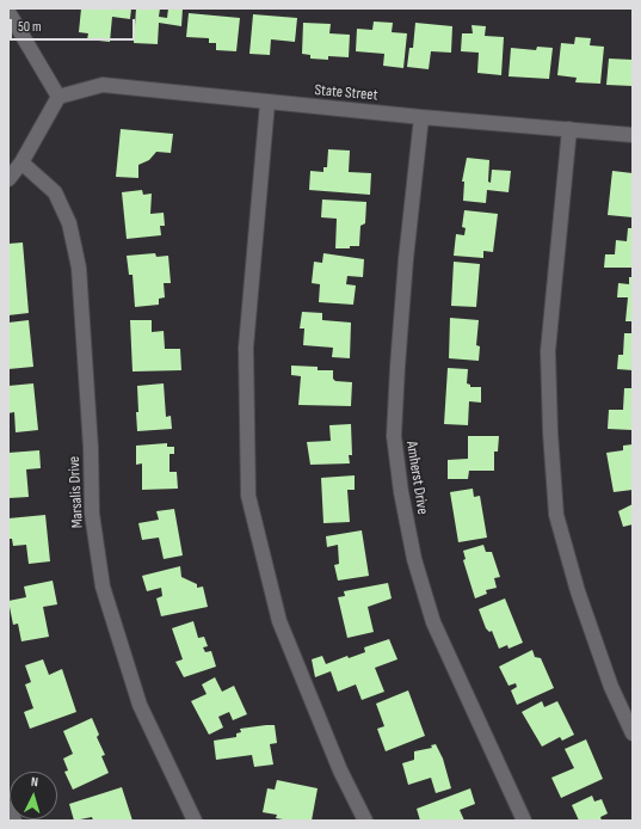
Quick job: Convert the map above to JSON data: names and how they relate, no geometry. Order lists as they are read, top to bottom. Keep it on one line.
{"streets":{"street":["State Street","Amherst Drive","Marsalis Drive"]},"crossings":[["State Street","Amherst Drive"]],"scale_bar":"50 m","north":"top"}
